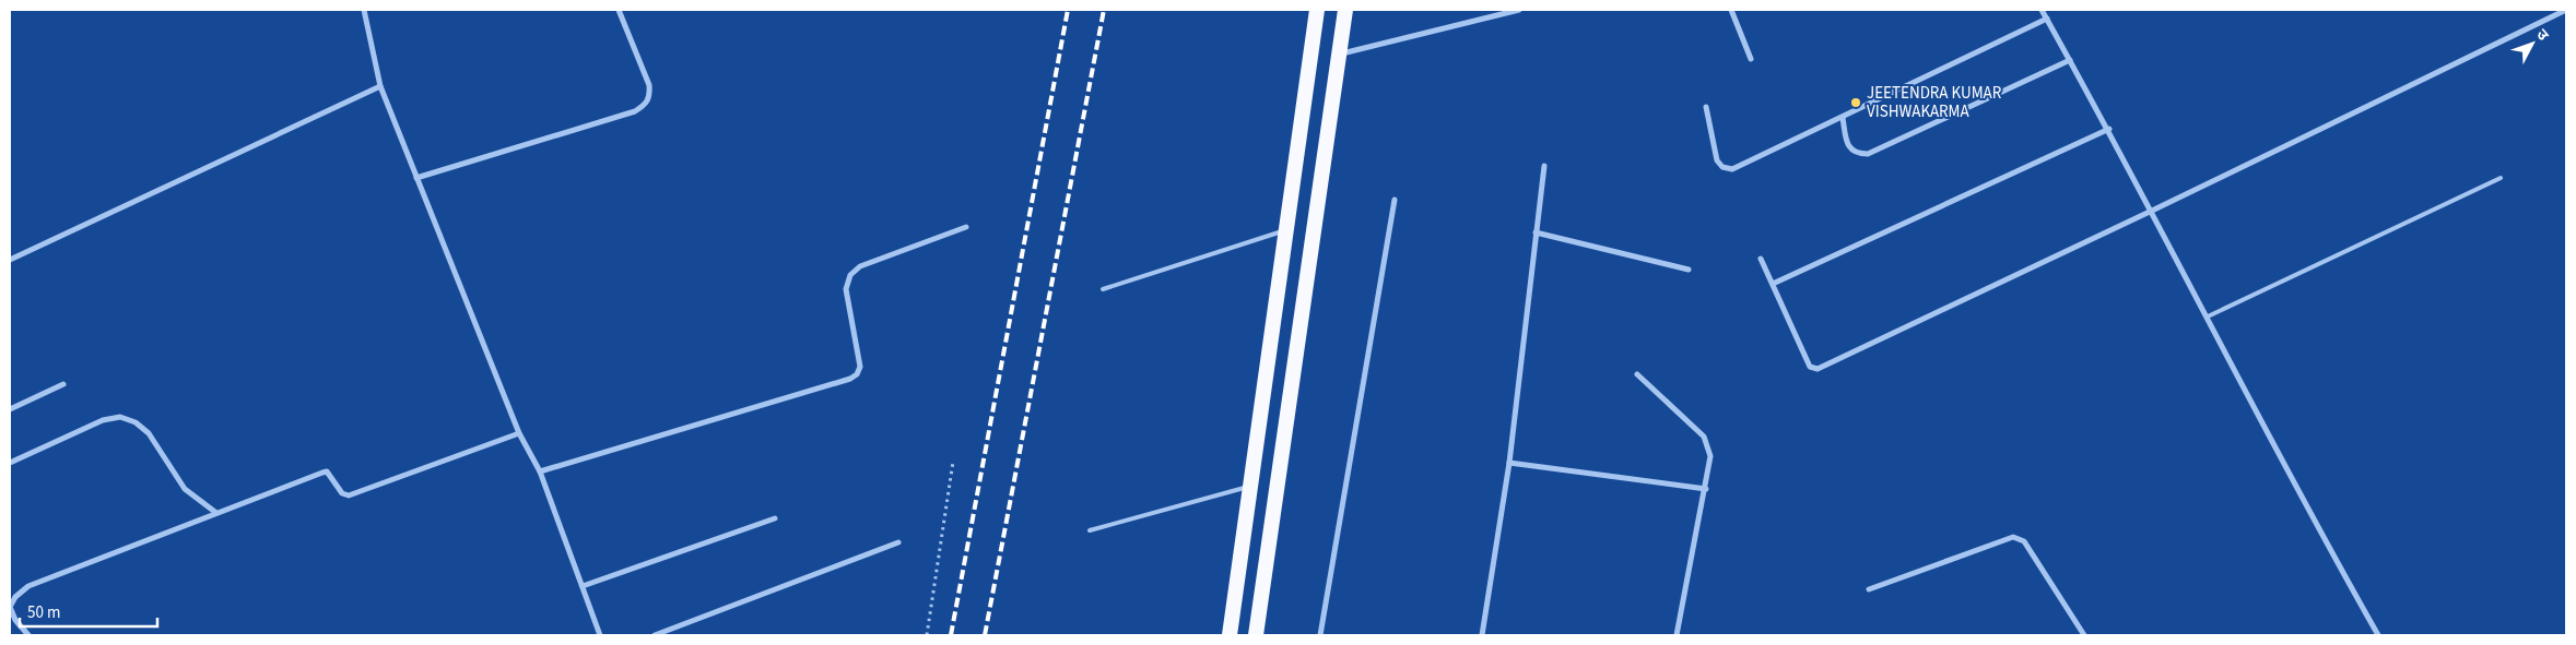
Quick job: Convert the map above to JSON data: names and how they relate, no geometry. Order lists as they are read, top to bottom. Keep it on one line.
{"places":["JEETENDRA KUMAR VISHWAKARMA"],"scale_bar":"50 m","north":"top right"}
